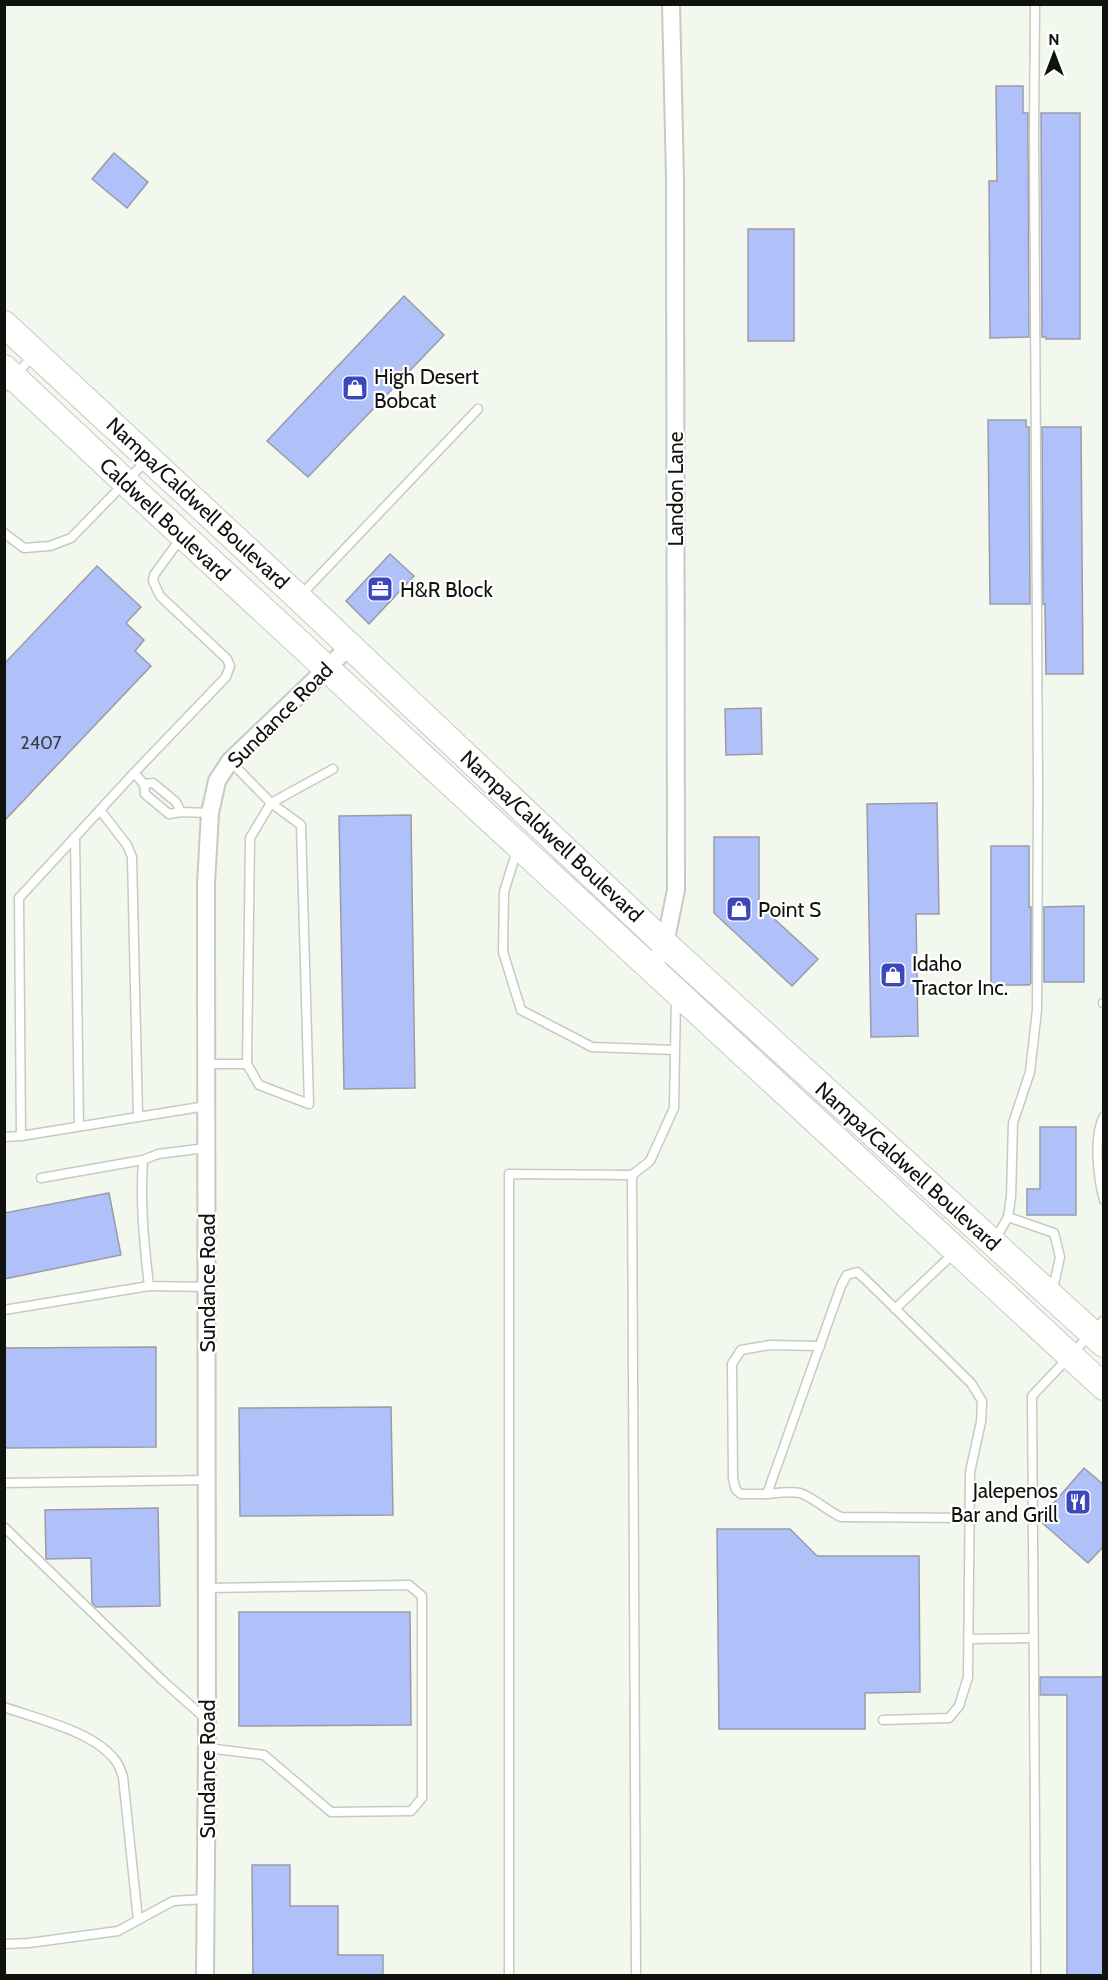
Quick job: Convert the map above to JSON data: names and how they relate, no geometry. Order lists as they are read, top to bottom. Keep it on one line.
{"streets":{"main road":["Nampa/Caldwell Boulevard","Caldwell Boulevard"],"street":["Landon Lane","Sundance Road"]},"crossings":[["Landon Lane","Nampa/Caldwell Boulevard"],["Nampa/Caldwell Boulevard","Caldwell Boulevard"],["Nampa/Caldwell Boulevard","Sundance Road"],["Caldwell Boulevard","Sundance Road"]],"places":{"shop":["High Desert Bobcat","Point S","Idaho Tractor Inc."],"office":["H&R Block"],"restaurant":["Jalepenos Bar and Grill"]},"house_numbers":["2407"],"north":"top"}
